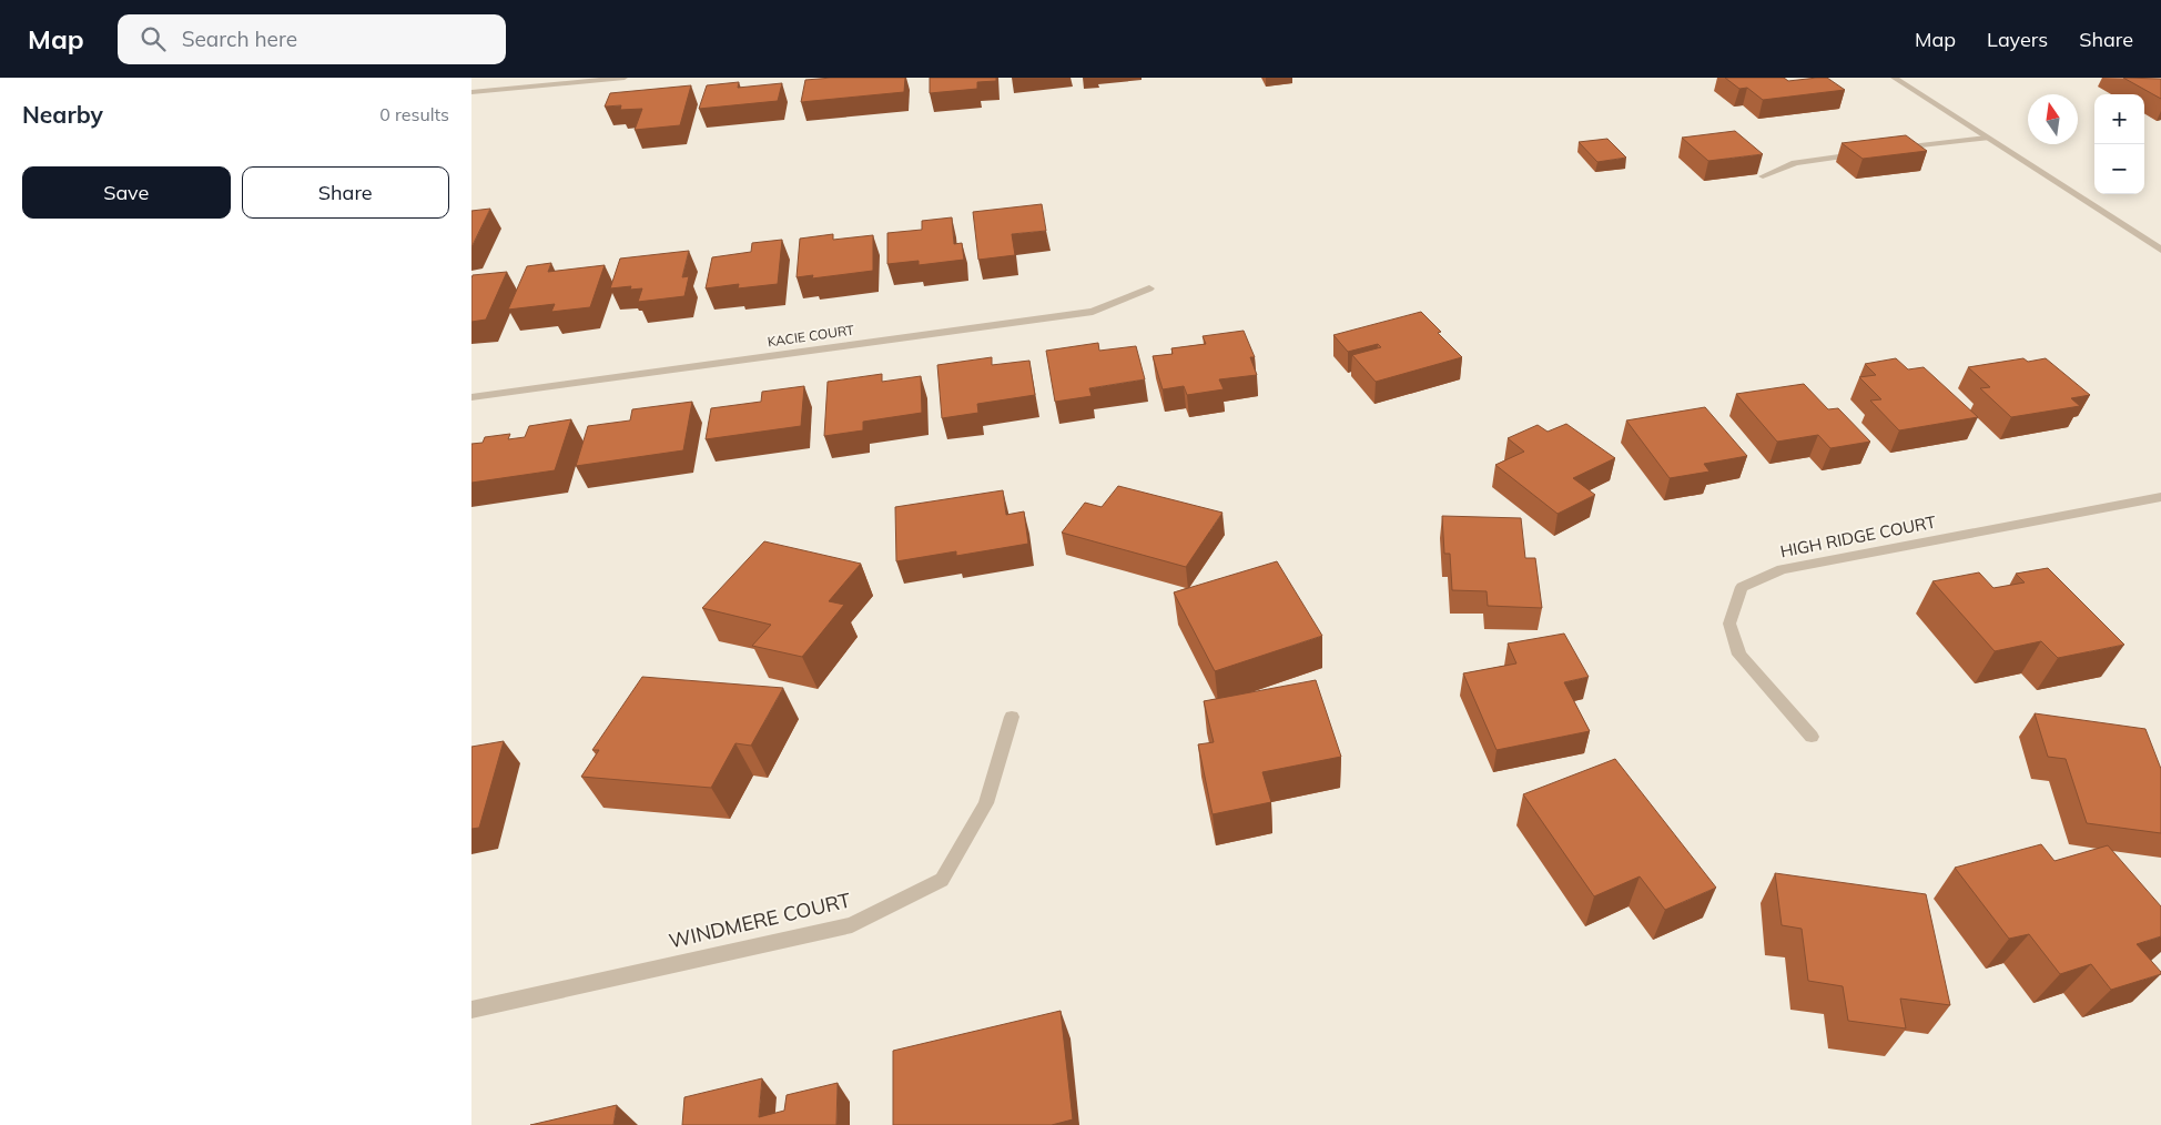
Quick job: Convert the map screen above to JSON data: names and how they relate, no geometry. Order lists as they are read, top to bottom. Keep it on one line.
{"streets":{"street":["KACIE COURT","HIGH RIDGE COURT","WINDMERE COURT"]},"north":"top","page":{"header":"Map","search":"Search here","nav":["Map","Layers","Share"],"heading":["Nearby","0 results"],"map_buttons":["+","−"],"buttons":["Save","Share"]}}
